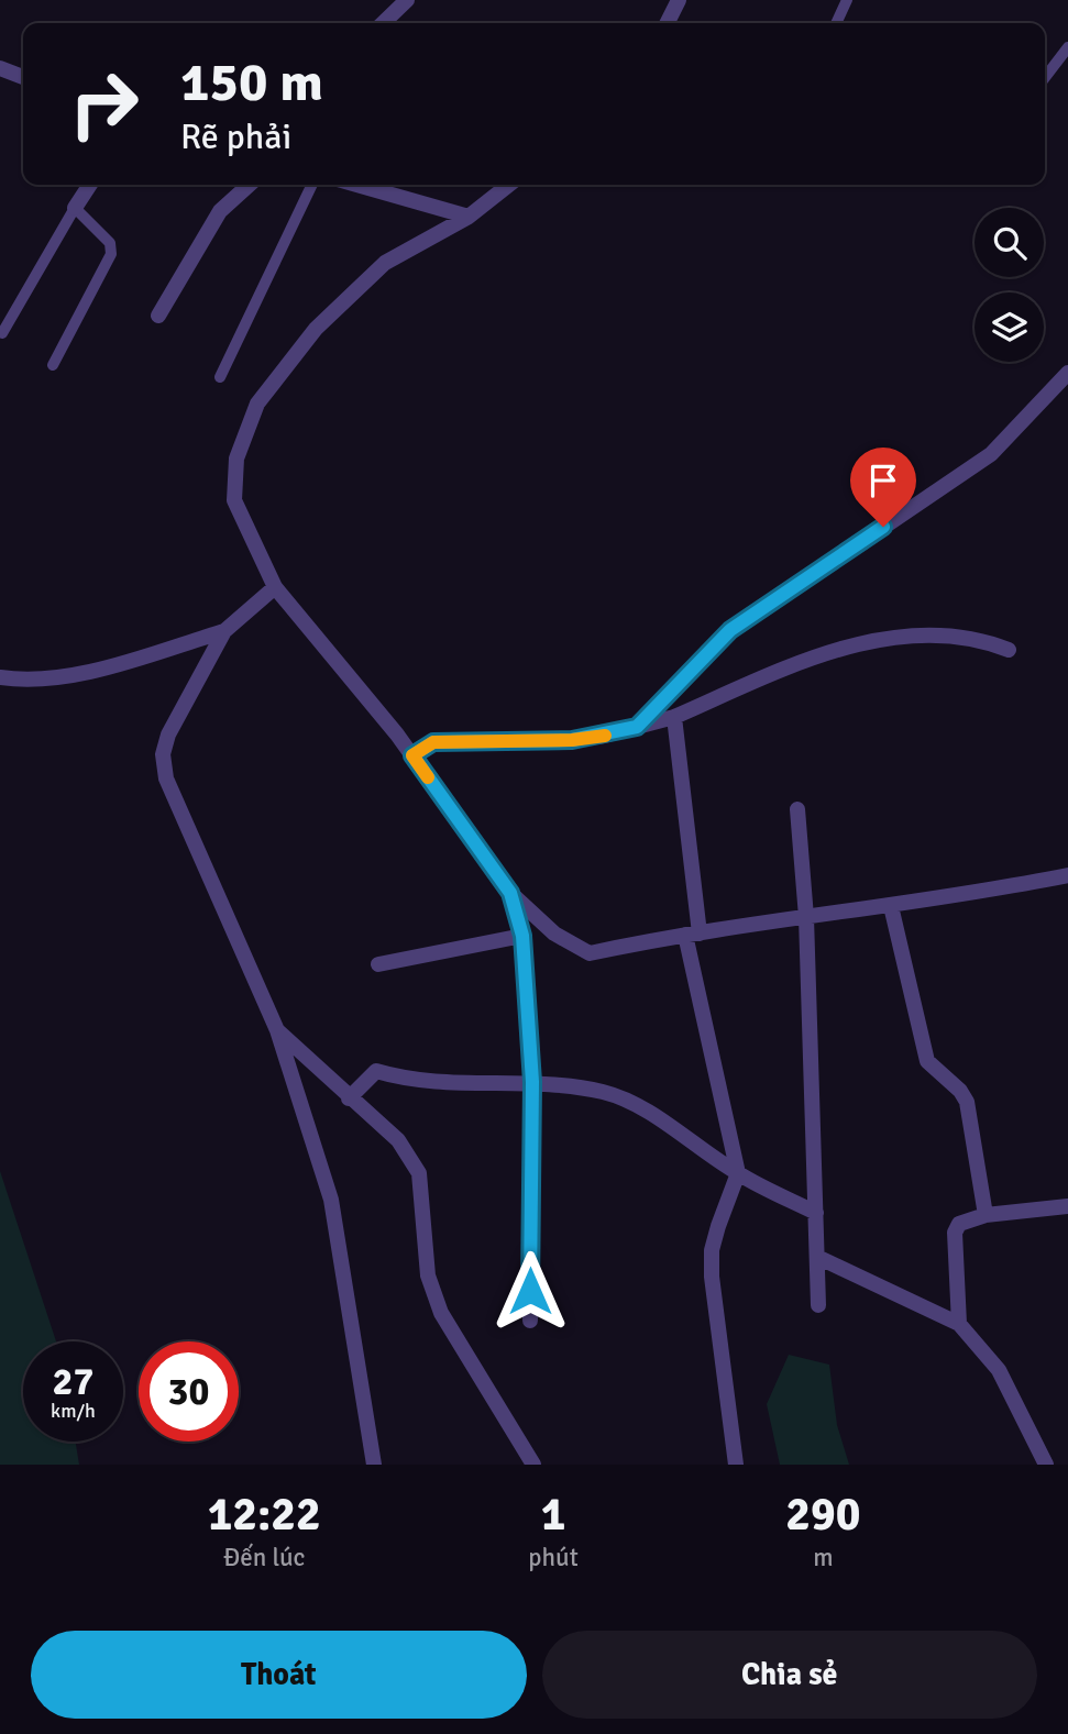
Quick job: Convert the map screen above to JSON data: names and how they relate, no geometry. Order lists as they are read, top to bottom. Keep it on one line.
{"page":{"turn":["150 m","Rẽ phải"],"speed":"27 km/h","limit":"30","eta":["12:22","Đến lúc","1","phút","290","m"],"buttons":["Thoát","Chia sẻ"]}}
